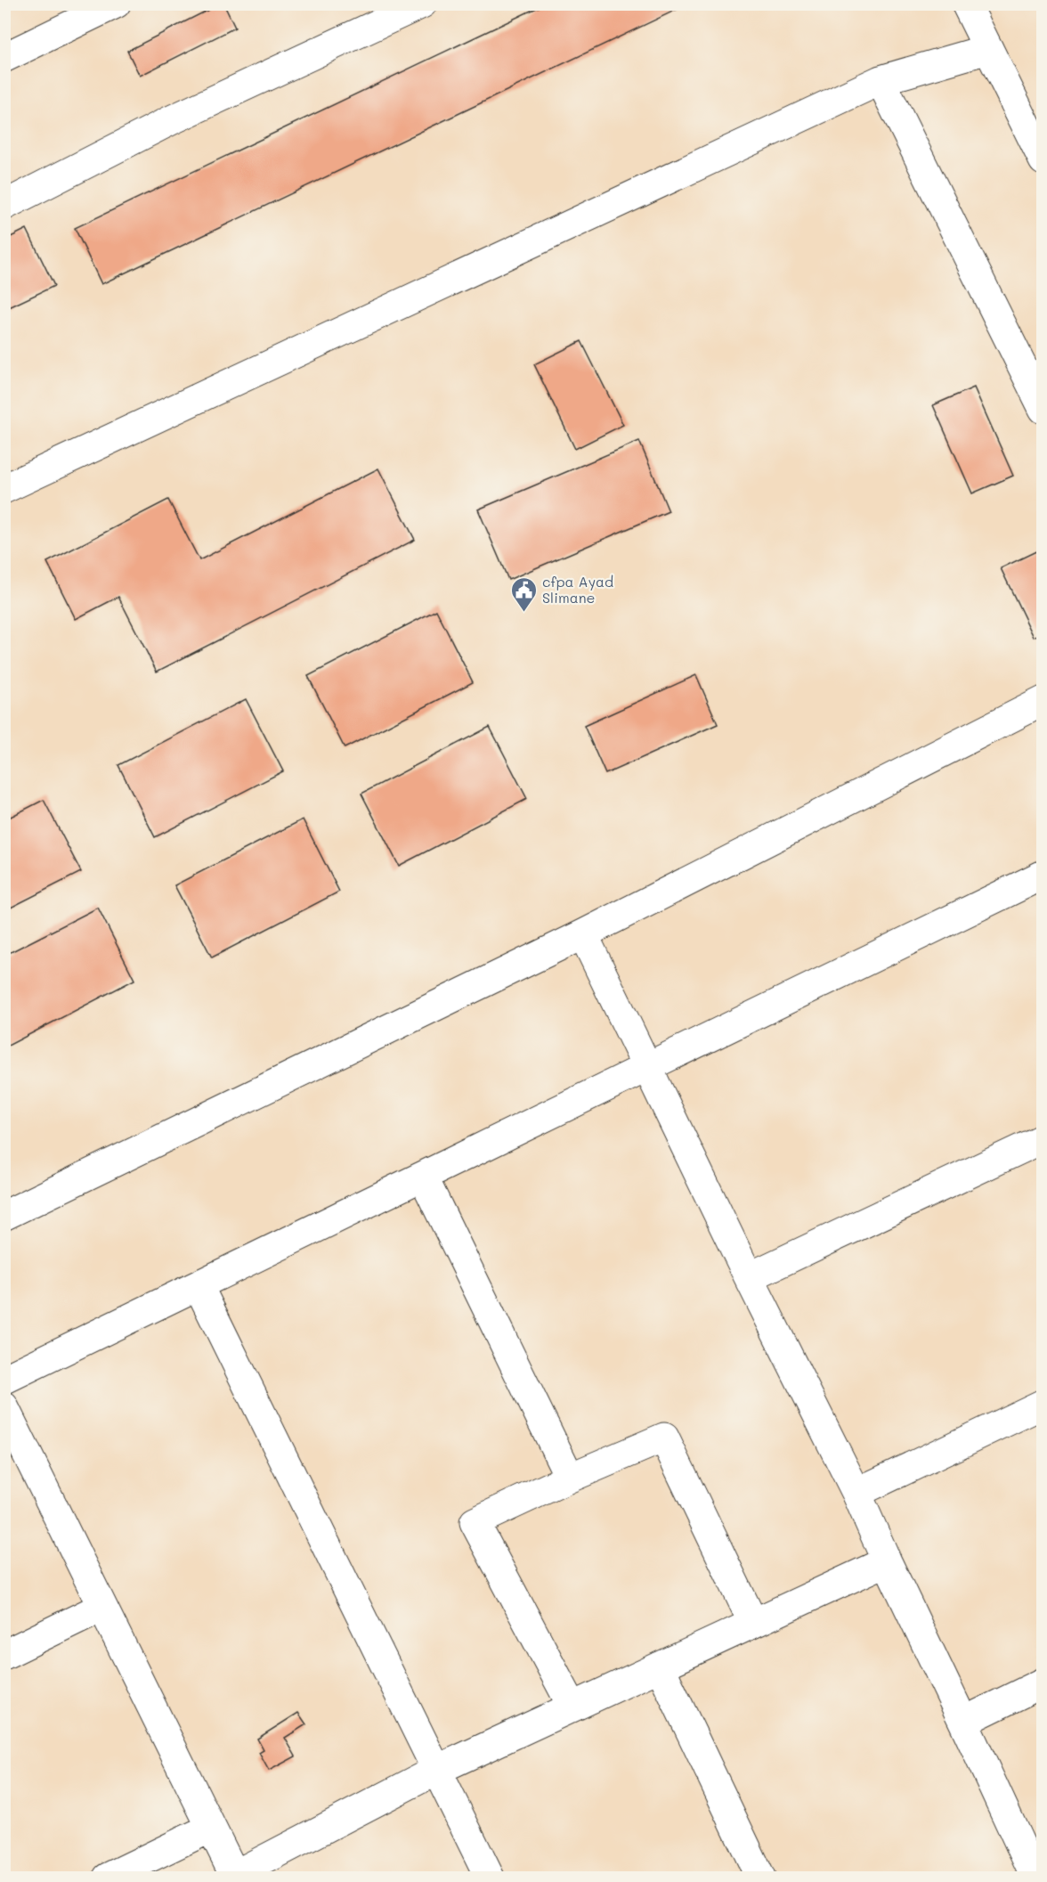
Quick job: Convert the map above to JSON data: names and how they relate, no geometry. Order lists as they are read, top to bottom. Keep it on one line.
{"places":{"public building":["cfpa Ayad Slimane"]}}
